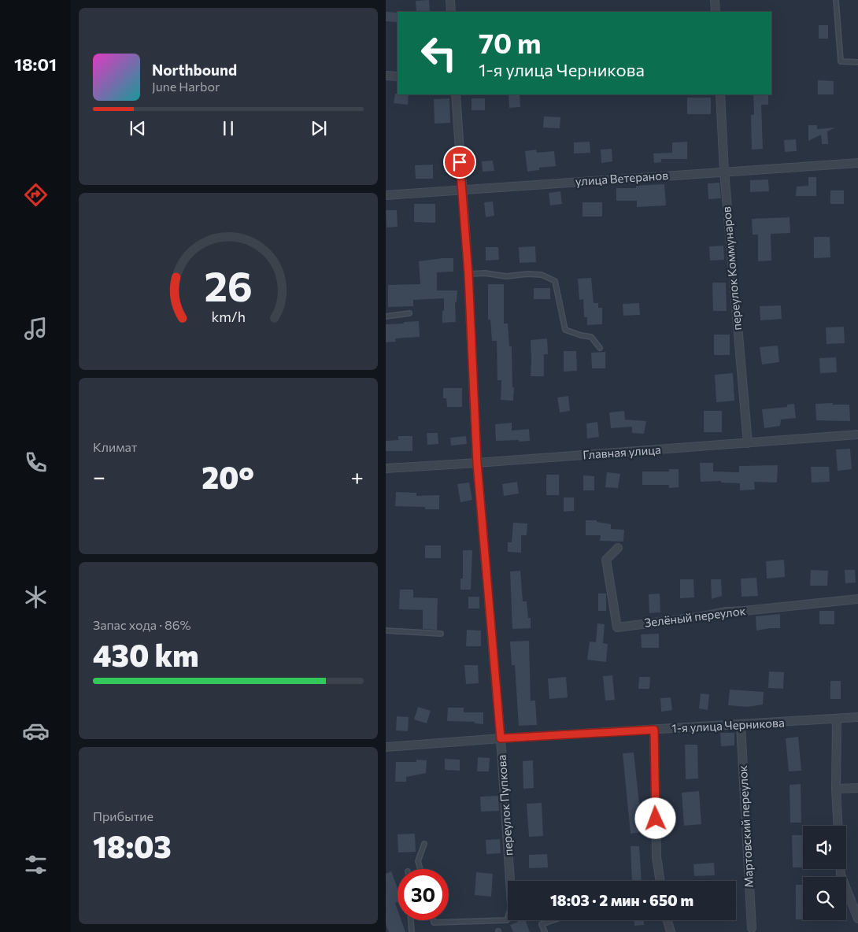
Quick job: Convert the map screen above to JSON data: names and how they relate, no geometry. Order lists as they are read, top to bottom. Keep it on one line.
{"streets":{"street":["улица Ветеранов","переулок Коммунаров","Главная улица","Зелёный переулок","1-я улица Черникова","переулок Пупкова","Мартовский переулок"]},"crossings":[["улица Ветеранов","переулок Коммунаров"],["улица Ветеранов","переулок Пупкова"],["переулок Коммунаров","Главная улица"],["Главная улица","переулок Пупкова"],["1-я улица Черникова","переулок Пупкова"],["1-я улица Черникова","Мартовский переулок"]],"page":{"tabs":"18:01","turn":["70 m","1-я улица Черникова"],"song":["Northbound","June Harbor"],"tile":["Климат",["Запас хода · 86%","430 km"],["Прибытие","18:03"]],"heat":["−","20°","+"],"limit":"30","trip":"18:03 · 2 мин · 650 m","gauge":["26","km/h"]}}
